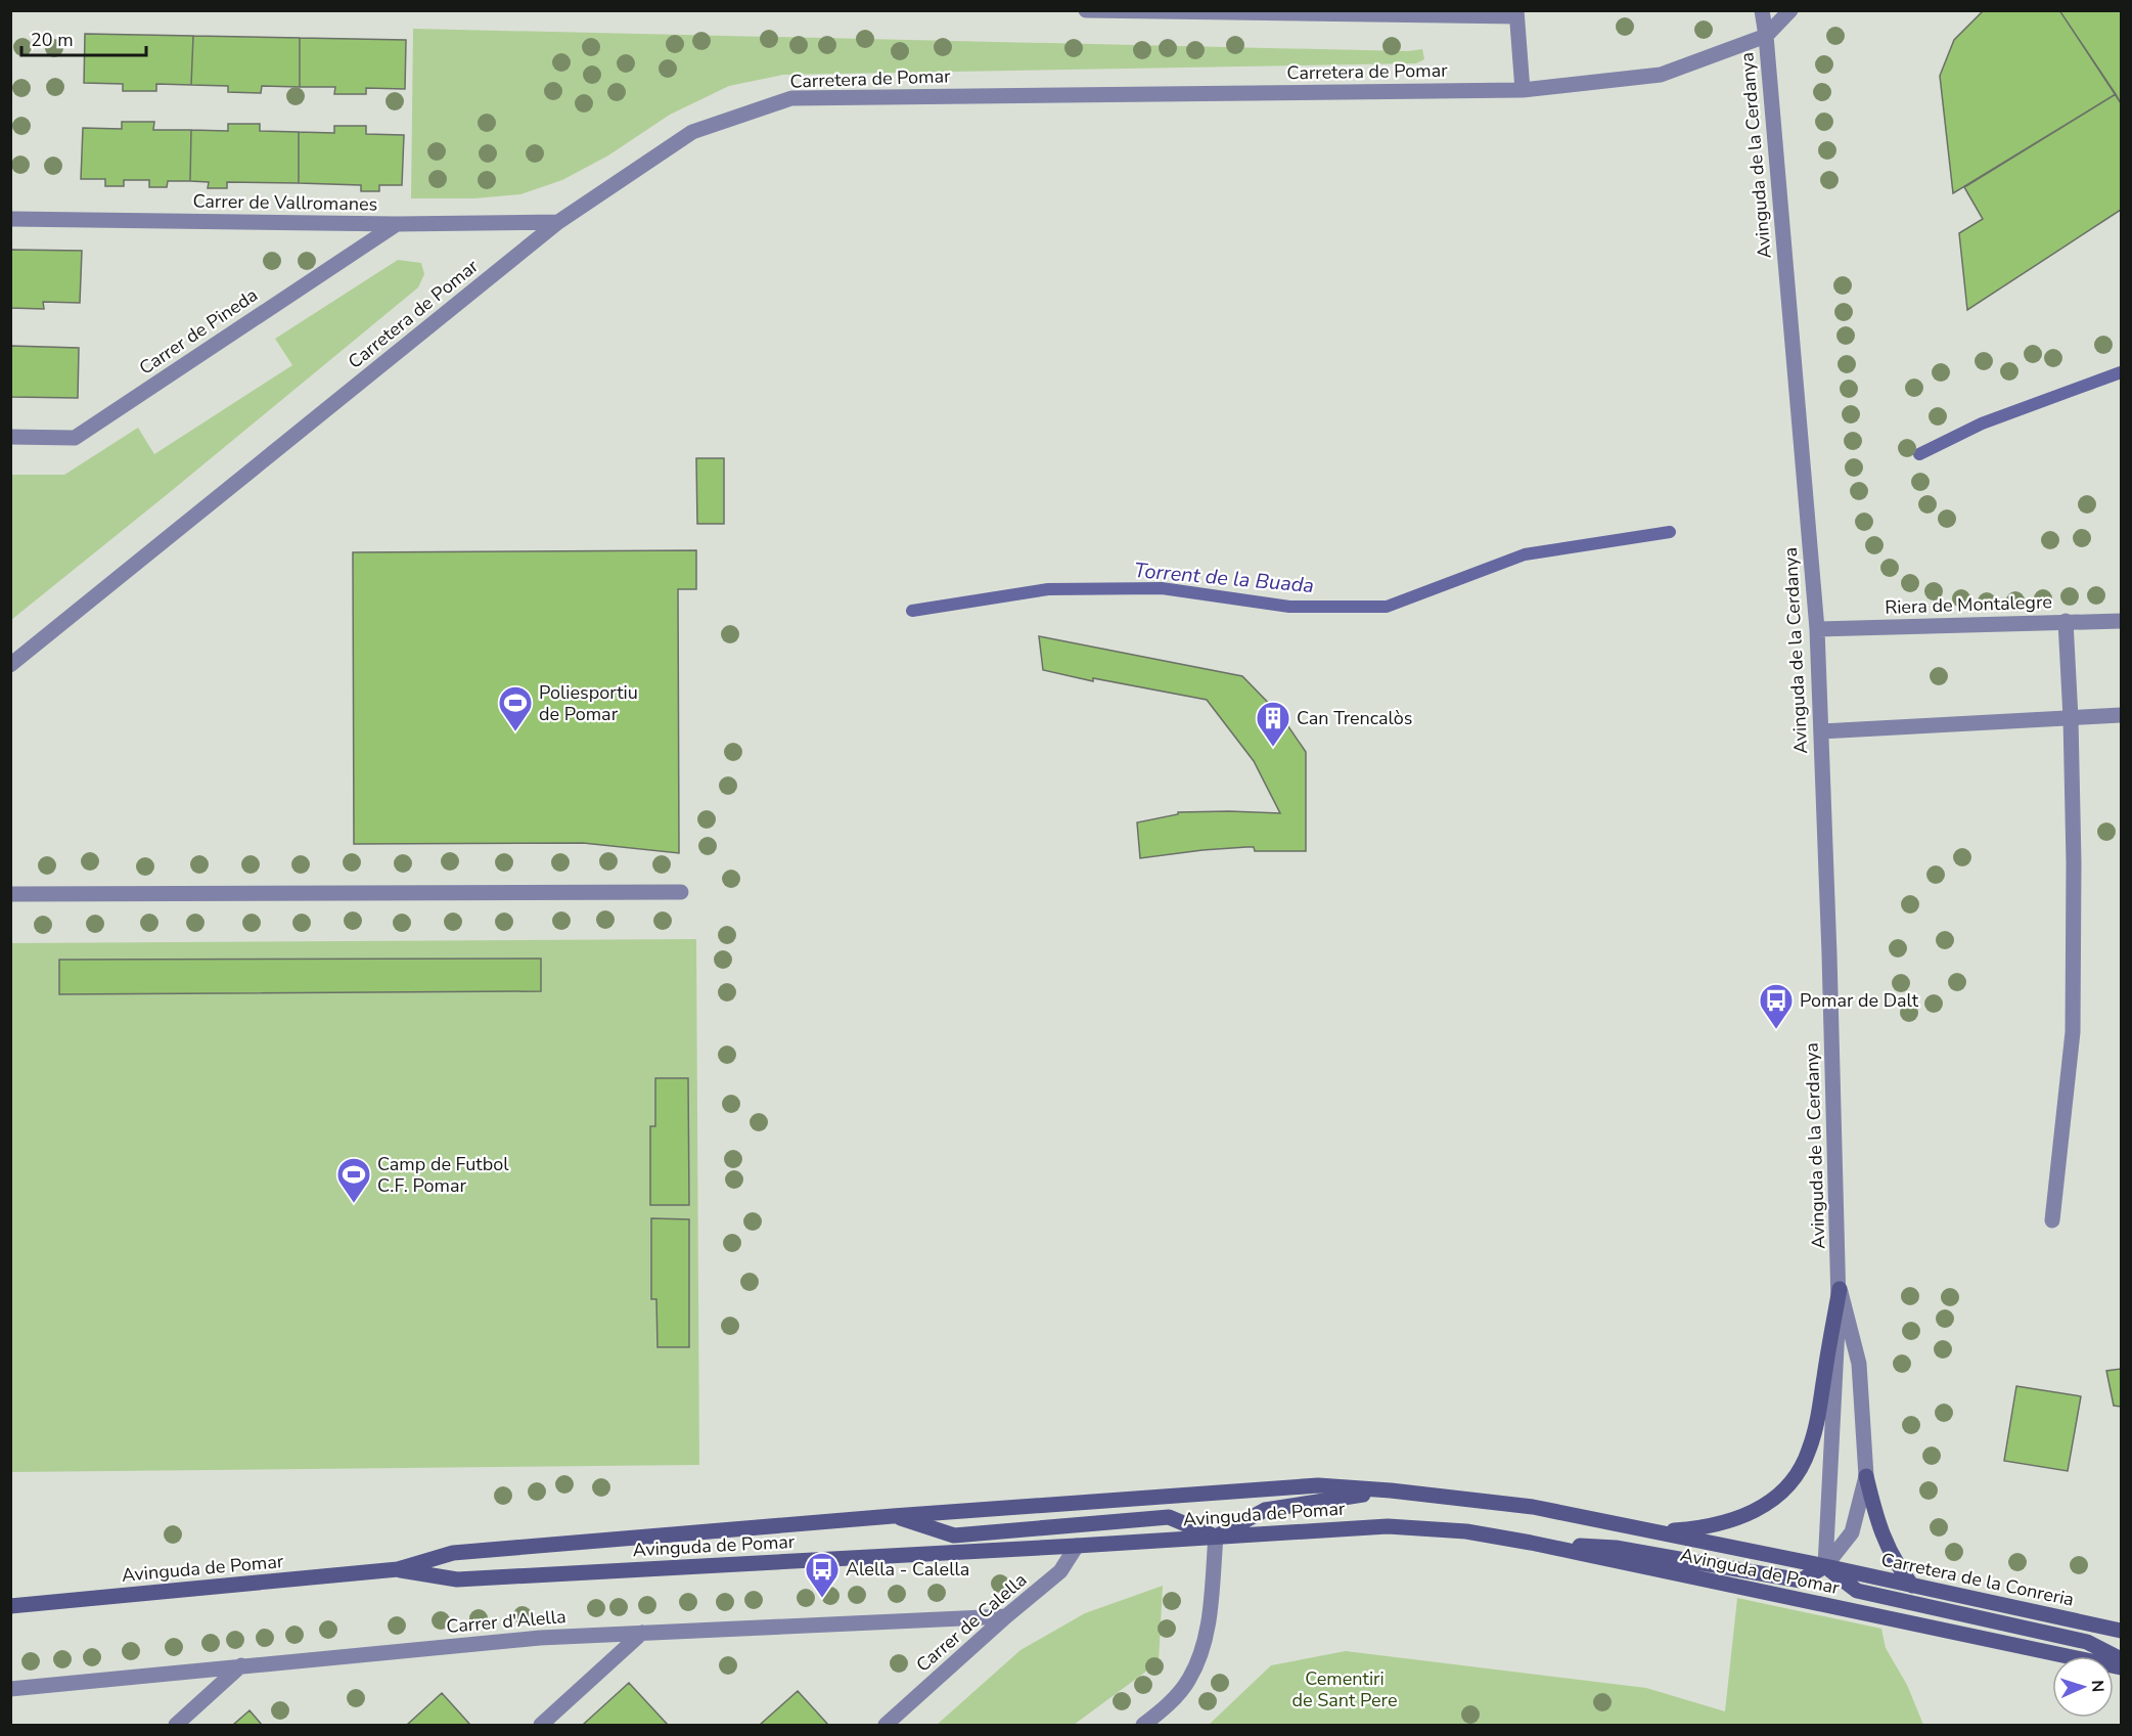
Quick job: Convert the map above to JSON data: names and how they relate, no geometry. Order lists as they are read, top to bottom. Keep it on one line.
{"streets":{"street":["Carretera de Pomar","Avinguda de la Cerdanya","Carrer de Vallromanes","Carrer de Pineda","Riera de Montalegre","Avinguda de Pomar","Carretera de la Conreria","Carrer d'Alella","Carrer de Calella"]},"crossings":[["Carretera de Pomar","Avinguda de la Cerdanya"],["Carretera de Pomar","Carrer de Vallromanes"],["Avinguda de la Cerdanya","Riera de Montalegre"],["Avinguda de la Cerdanya","Avinguda de Pomar"],["Avinguda de la Cerdanya","Carretera de la Conreria"],["Carrer de Vallromanes","Carrer de Pineda"],["Avinguda de Pomar","Carretera de la Conreria"],["Avinguda de Pomar","Carrer de Calella"],["Carrer d'Alella","Carrer de Calella"]],"water":["Torrent de la Buada"],"parks":["Cementiri de Sant Pere"],"places":{"sports":["Poliesportiu de Pomar","Camp de Futbol C.F. Pomar"],"building":["Can Trencalòs"],"bus stop":["Pomar de Dalt","Alella - Calella"]},"scale_bar":"20 m","north":"right"}
